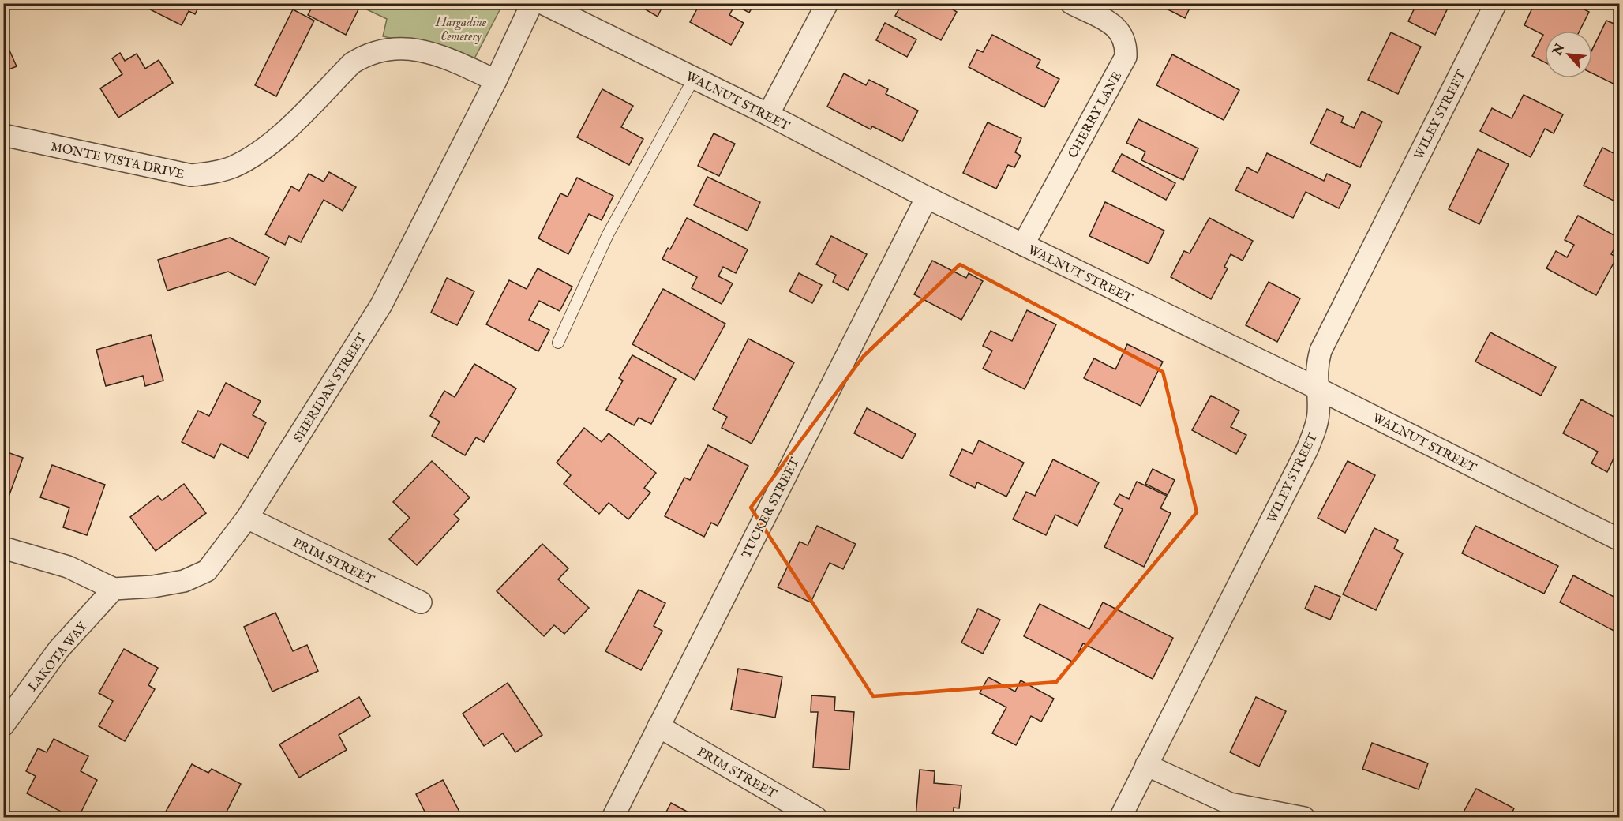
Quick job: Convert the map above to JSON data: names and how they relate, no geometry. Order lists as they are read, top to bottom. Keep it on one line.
{"streets":{"street":["WALNUT STREET","CHERRY LANE","WILEY STREET","MONTE VISTA DRIVE","SHERIDAN STREET","TUCKER STREET","PRIM STREET","LAKOTA WAY"]},"crossings":[["WALNUT STREET","CHERRY LANE"],["WALNUT STREET","WILEY STREET"],["WALNUT STREET","TUCKER STREET"],["MONTE VISTA DRIVE","SHERIDAN STREET"],["SHERIDAN STREET","PRIM STREET"],["SHERIDAN STREET","LAKOTA WAY"],["TUCKER STREET","PRIM STREET"]],"parks":["Hargadine Cemetery"],"north":"top left"}
